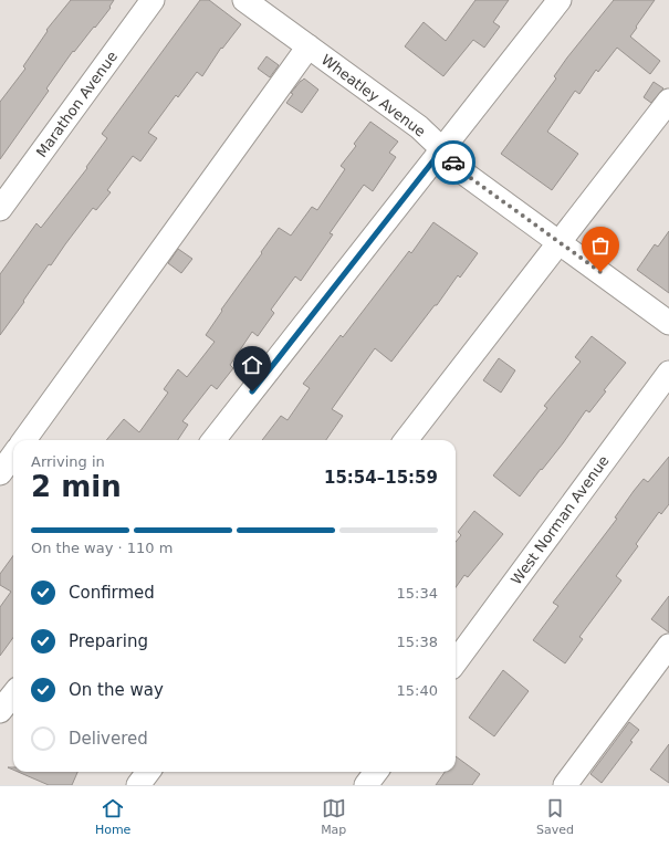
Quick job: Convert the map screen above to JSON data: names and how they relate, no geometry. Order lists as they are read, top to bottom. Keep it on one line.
{"streets":{"street":["Wheatley Avenue","Marathon Avenue","West Norman Avenue"]},"page":{"heading":["2 min","Arriving in","15:54–15:59"],"bar":"On the way · 110 m","list":[["Confirmed","15:34"],["Preparing","15:38"],["On the way","15:40"],"Delivered"],"tabs":["Home","Map","Saved"]}}
